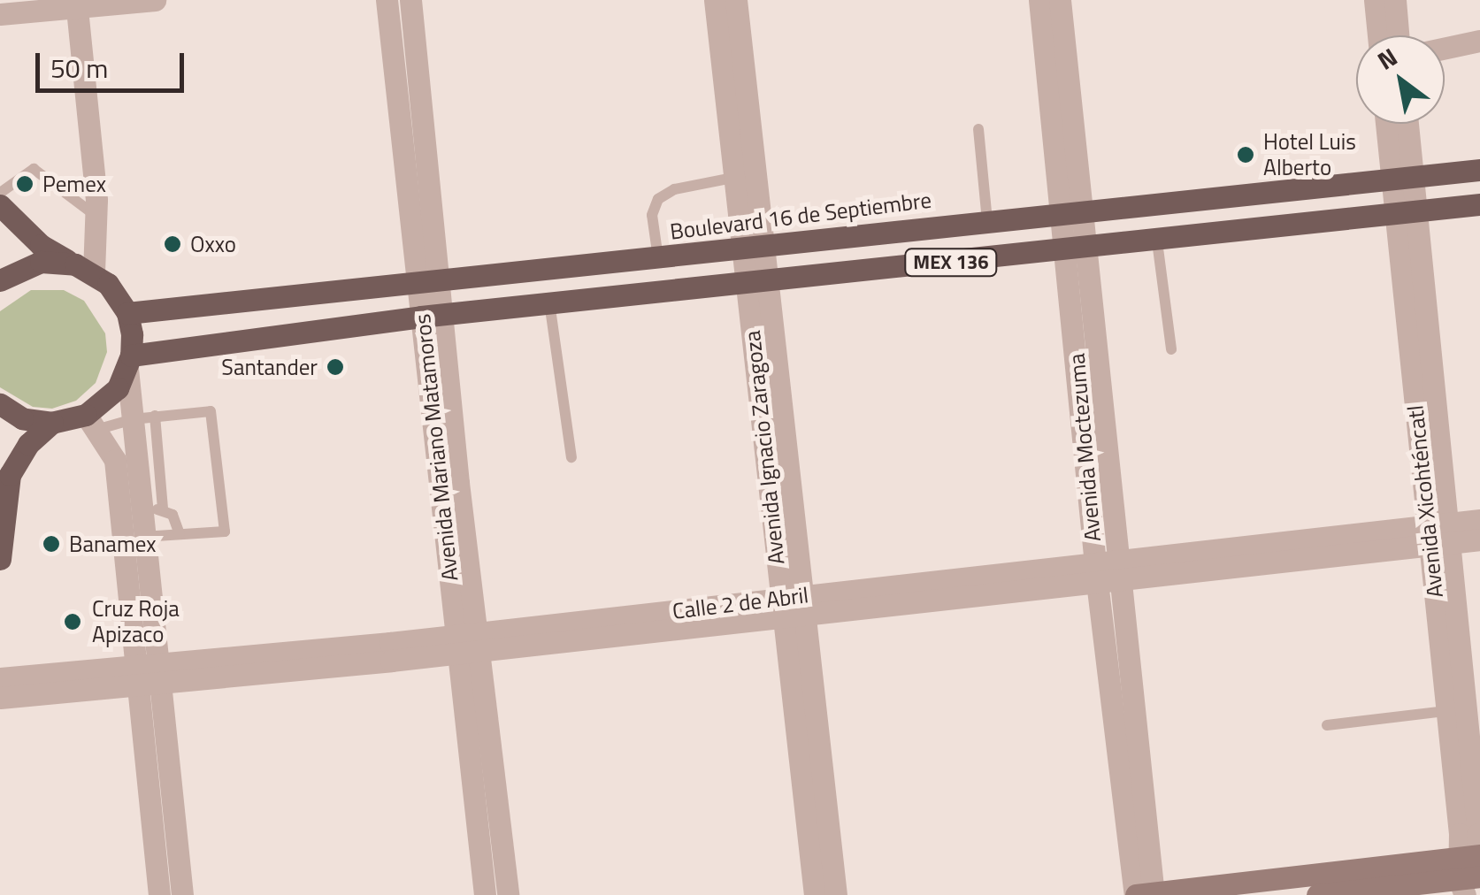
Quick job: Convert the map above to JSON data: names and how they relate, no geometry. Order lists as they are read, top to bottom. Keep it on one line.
{"streets":{"main road":["Boulevard 16 de Septiembre","MEX 136"],"street":["Avenida Mariano Matamoros","Avenida Ignacio Zaragoza","Avenida Moctezuma","Avenida Xicohténcatl","Calle 2 de Abril"]},"crossings":[["Boulevard 16 de Septiembre","Avenida Mariano Matamoros"],["Boulevard 16 de Septiembre","Avenida Ignacio Zaragoza"],["Boulevard 16 de Septiembre","Avenida Moctezuma"],["Boulevard 16 de Septiembre","Avenida Xicohténcatl"],["MEX 136","Avenida Mariano Matamoros"],["MEX 136","Avenida Ignacio Zaragoza"],["MEX 136","Avenida Moctezuma"],["MEX 136","Avenida Xicohténcatl"],["Avenida Mariano Matamoros","Calle 2 de Abril"],["Avenida Ignacio Zaragoza","Calle 2 de Abril"],["Avenida Moctezuma","Calle 2 de Abril"],["Avenida Xicohténcatl","Calle 2 de Abril"]],"places":["Hotel Luis Alberto","Pemex","Oxxo","Santander","Banamex","Cruz Roja Apizaco"],"scale_bar":"50 m","north":"top left"}
